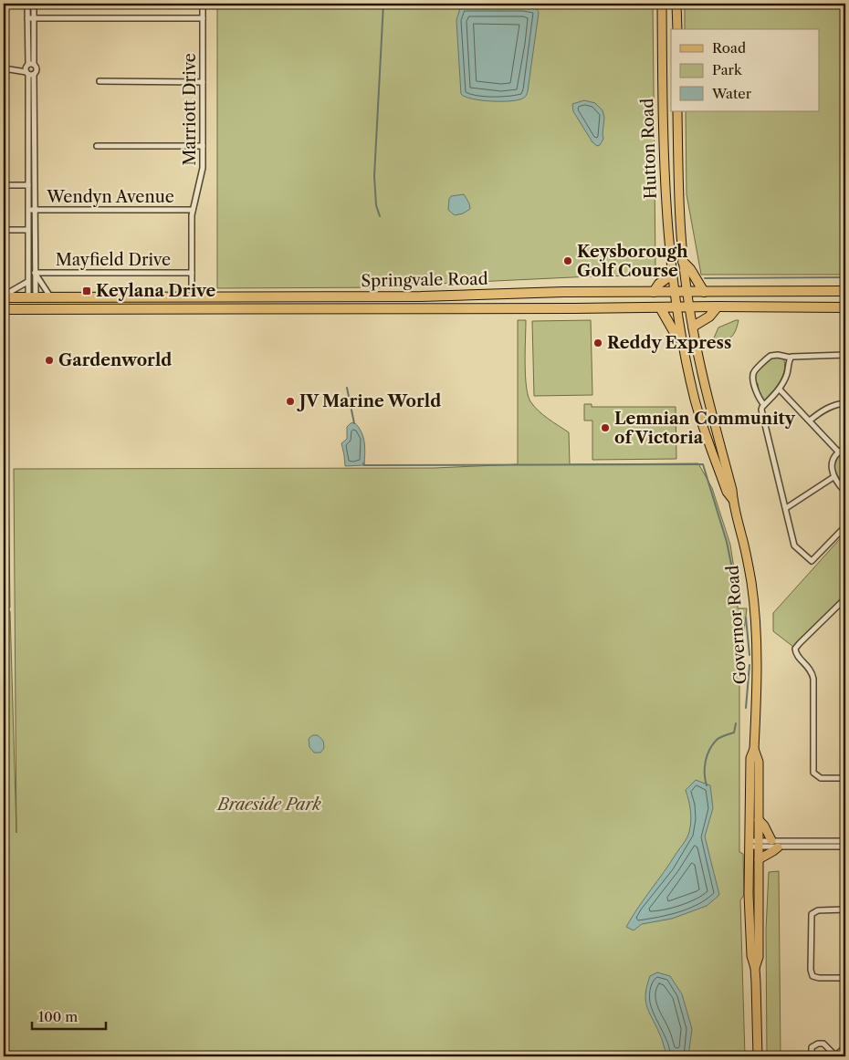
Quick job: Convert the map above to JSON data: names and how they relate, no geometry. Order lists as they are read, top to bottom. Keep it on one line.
{"streets":{"highway":["Springvale Road"],"main road":["Hutton Road","Governor Road"],"street":["Marriott Drive","Wendyn Avenue","Mayfield Drive"]},"crossings":[["Marriott Drive","Wendyn Avenue"],["Marriott Drive","Mayfield Drive"],["Marriott Drive","Springvale Road"],["Hutton Road","Springvale Road"],["Hutton Road","Governor Road"],["Springvale Road","Governor Road"]],"parks":["Braeside Park"],"places":{"other":["Keysborough Golf Course","Reddy Express","Gardenworld","JV Marine World","Lemnian Community of Victoria"],"transit":["Keylana Drive"]},"legend":["Road","Park","Water"],"scale_bar":"100 m"}
